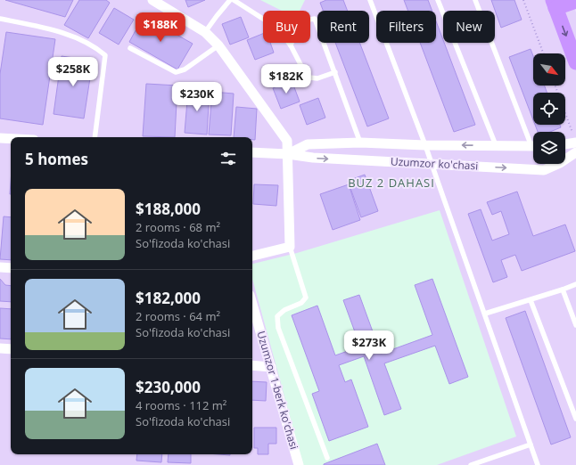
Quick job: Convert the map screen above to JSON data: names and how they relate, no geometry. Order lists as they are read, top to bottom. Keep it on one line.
{"streets":{"street":["Uzumzor ko'chasi","Uzumzor 1-berk ko'chasi"]},"districts":["BUZ 2 DAHASI"],"north":"bottom right","page":{"chip":["Buy","Rent","Filters","New"],"price":["$188K","$258K","$182K","$230K","$273K"],"heading":"5 homes","list":[{"name":"$188,000","note":"2 rooms · 68 m² · So'fizoda ko'chasi"},{"name":"$182,000","note":"2 rooms · 64 m² · So'fizoda ko'chasi"},{"name":"$230,000","note":"4 rooms · 112 m² · So'fizoda ko'chasi"}]}}
